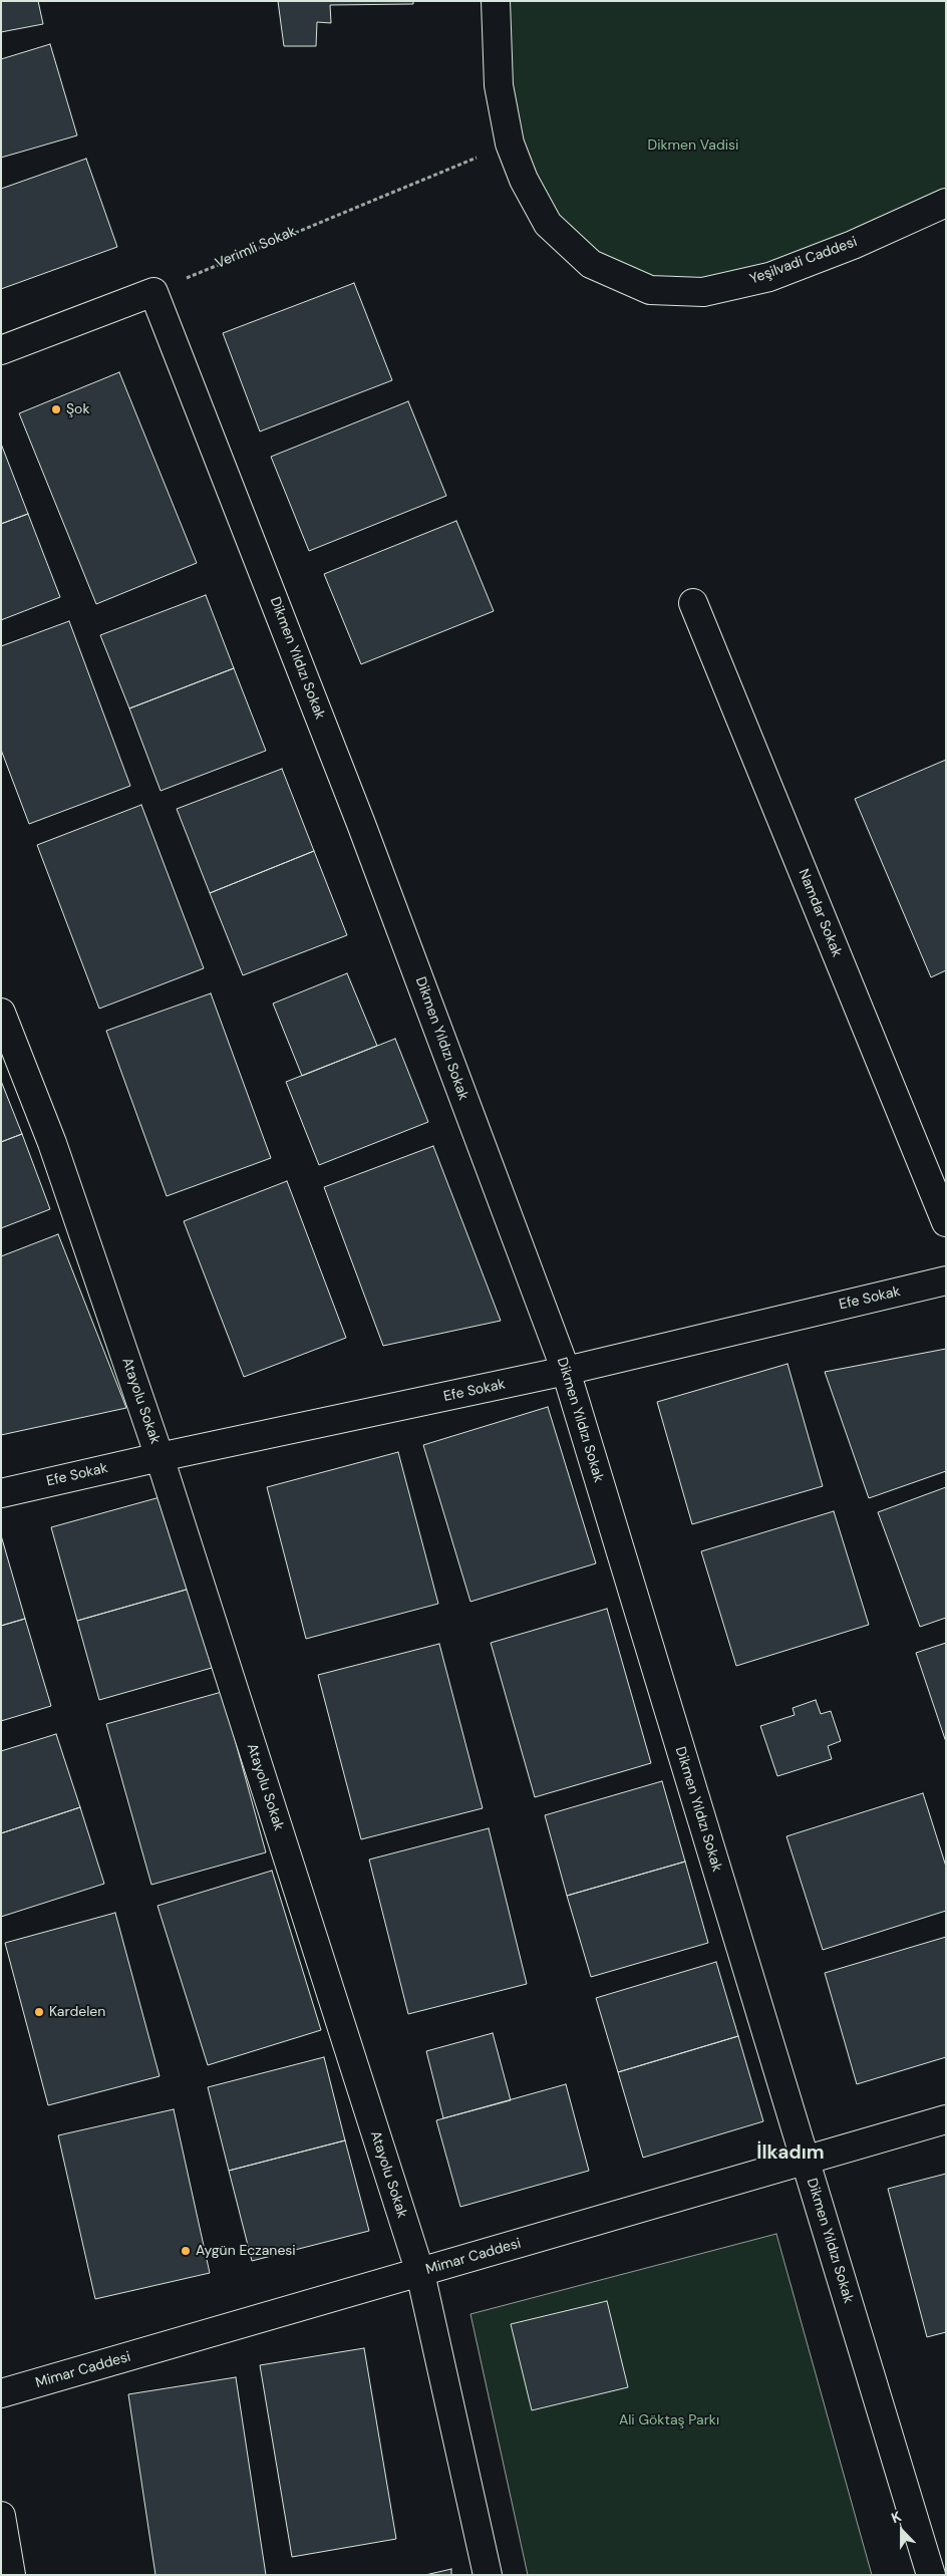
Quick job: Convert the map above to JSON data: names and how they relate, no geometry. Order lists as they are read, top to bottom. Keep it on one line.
{"streets":{"street":["Yeşilvadi Caddesi","Dikmen Yıldızı Sokak","Namdar Sokak","Efe Sokak","Atayolu Sokak","Mimar Caddesi"],"path":["Verimli Sokak"]},"crossings":[["Verimli Sokak","Yeşilvadi Caddesi"],["Verimli Sokak","Dikmen Yıldızı Sokak"],["Dikmen Yıldızı Sokak","Efe Sokak"],["Dikmen Yıldızı Sokak","Mimar Caddesi"],["Efe Sokak","Atayolu Sokak"],["Atayolu Sokak","Mimar Caddesi"]],"districts":["İlkadım"],"parks":["Dikmen Vadisi","Ali Göktaş Parkı"],"places":["Şok","Kardelen","Aygün Eczanesi"],"north":"top"}
